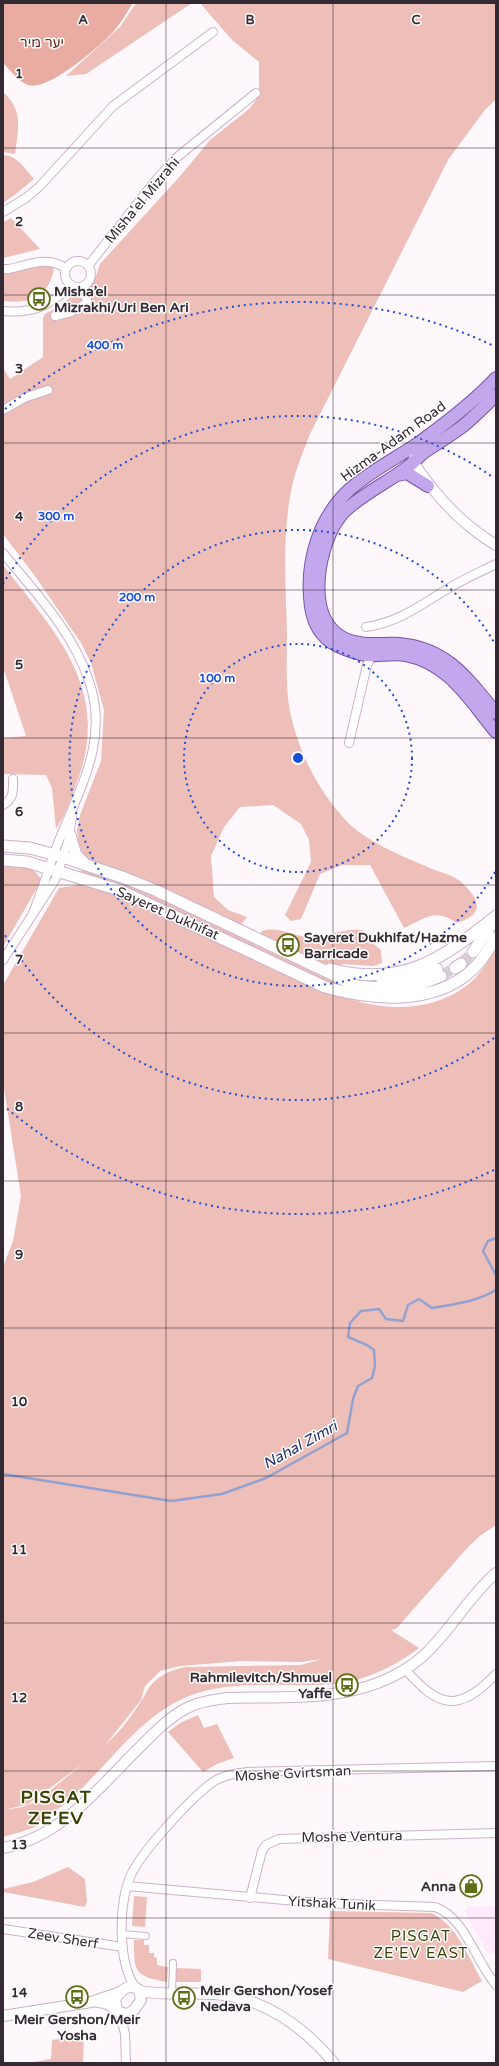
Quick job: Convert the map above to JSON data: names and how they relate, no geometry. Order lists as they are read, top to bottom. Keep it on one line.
{"streets":{"main road":["Hizma-Adam Road","Sayeret Dukhifat"],"street":["Misha'el Mizrahi","Moshe Gvirtsman","Moshe Ventura","Yitshak Tunik","Zeev Sherf"]},"crossings":[["Moshe Gvirtsman","Yitshak Tunik"],["Moshe Gvirtsman","Zeev Sherf"],["Moshe Ventura","Yitshak Tunik"]],"districts":["PISGAT ZE'EV","PISGAT ZE'EV EAST"],"water":["Nahal Zimri"],"parks":["יער מיר"],"places":{"bus stop":["Misha’el Mizrakhi/Uri Ben Ari","Sayeret Dukhifat/Hazme Barricade","Rahmilevitch/Shmuel Yaffe","Meir Gershon/Meir Yosha","Meir Gershon/Yosef Nedava"],"shop":["Anna"]},"grid":{"columns":["A","B","C"],"rows":["1","2","3","4","5","6","7","8","9","10","11","12","13","14"]},"rings":["400 m","300 m","200 m","100 m"]}
